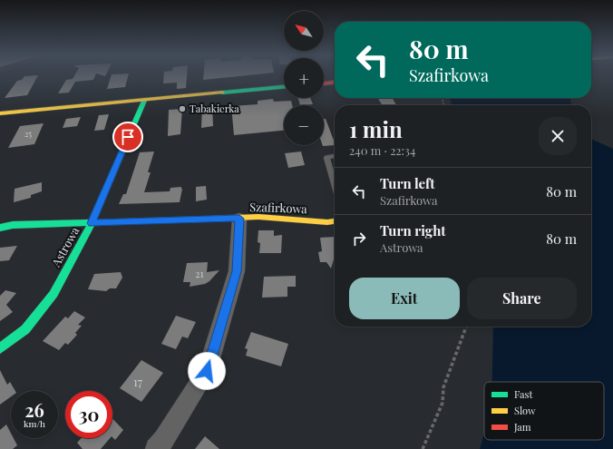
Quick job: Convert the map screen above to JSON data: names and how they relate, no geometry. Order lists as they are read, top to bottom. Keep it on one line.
{"streets":{"street":["Szafirkowa","Astrowa"]},"crossings":[["Szafirkowa","Astrowa"]],"places":["Tabakierka"],"house_numbers":["25","21","17"],"legend":["Fast","Slow","Jam"],"north":"top left","page":{"map_buttons":["+","−"],"turn":["80 m","Szafirkowa"],"heading":["1 min","240 m · 22:34"],"list":[{"name":"Turn left","note":"Szafirkowa","value":"80 m"},{"name":"Turn right","note":"Astrowa","value":"80 m"}],"buttons":["Exit","Share"],"speed":"26 km/h","limit":"30"}}
